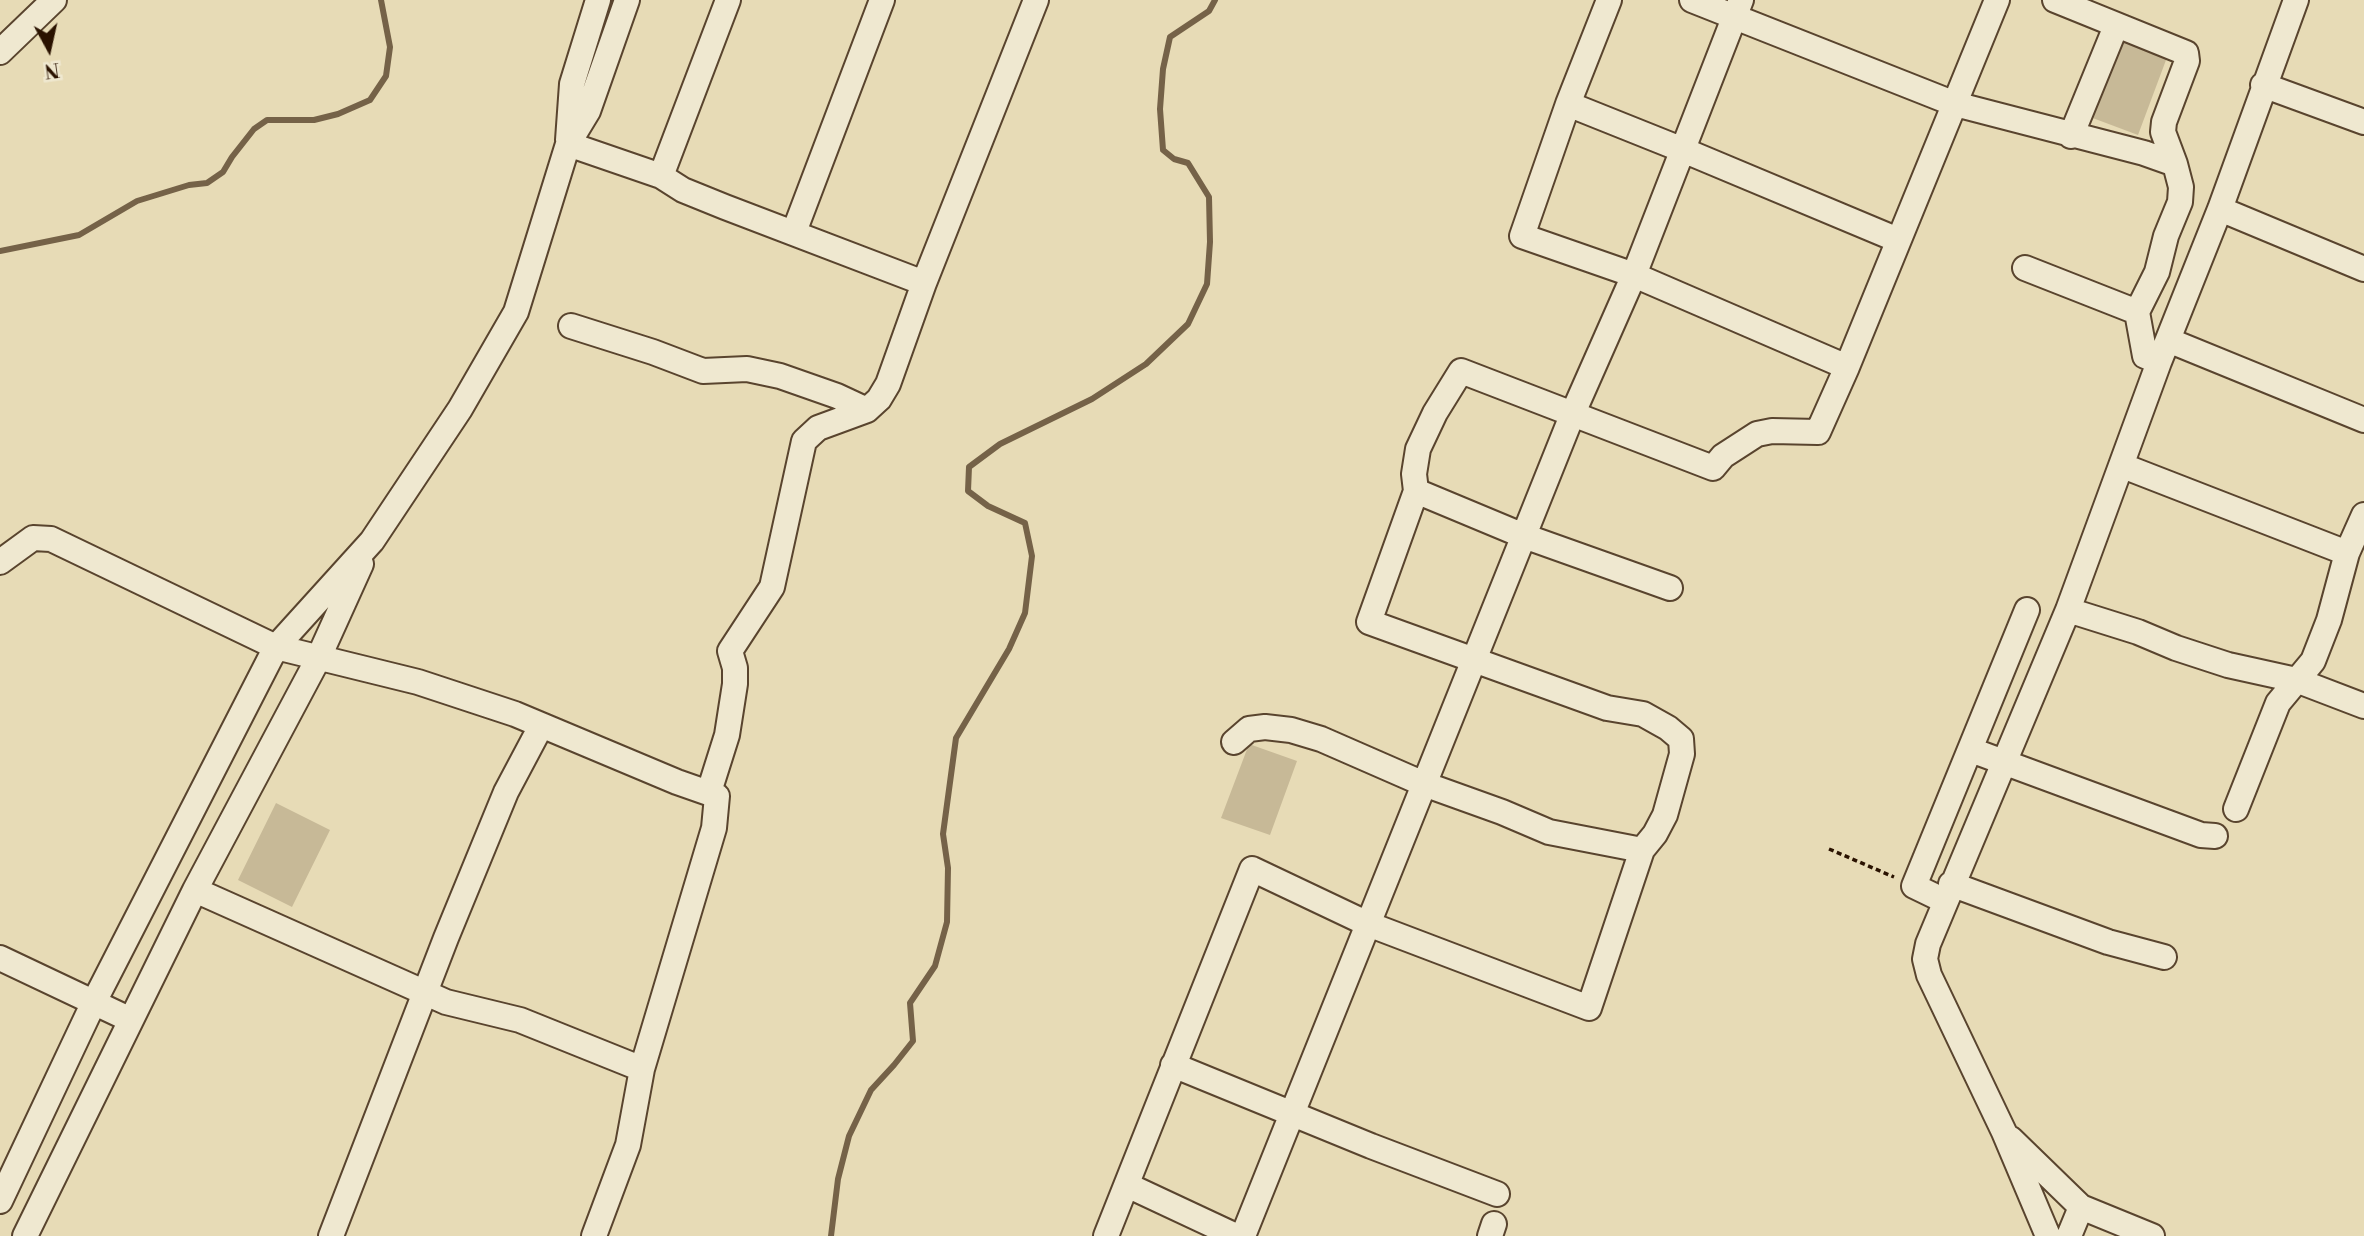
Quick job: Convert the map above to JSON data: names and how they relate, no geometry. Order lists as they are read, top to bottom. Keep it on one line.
{"north":"bottom"}
